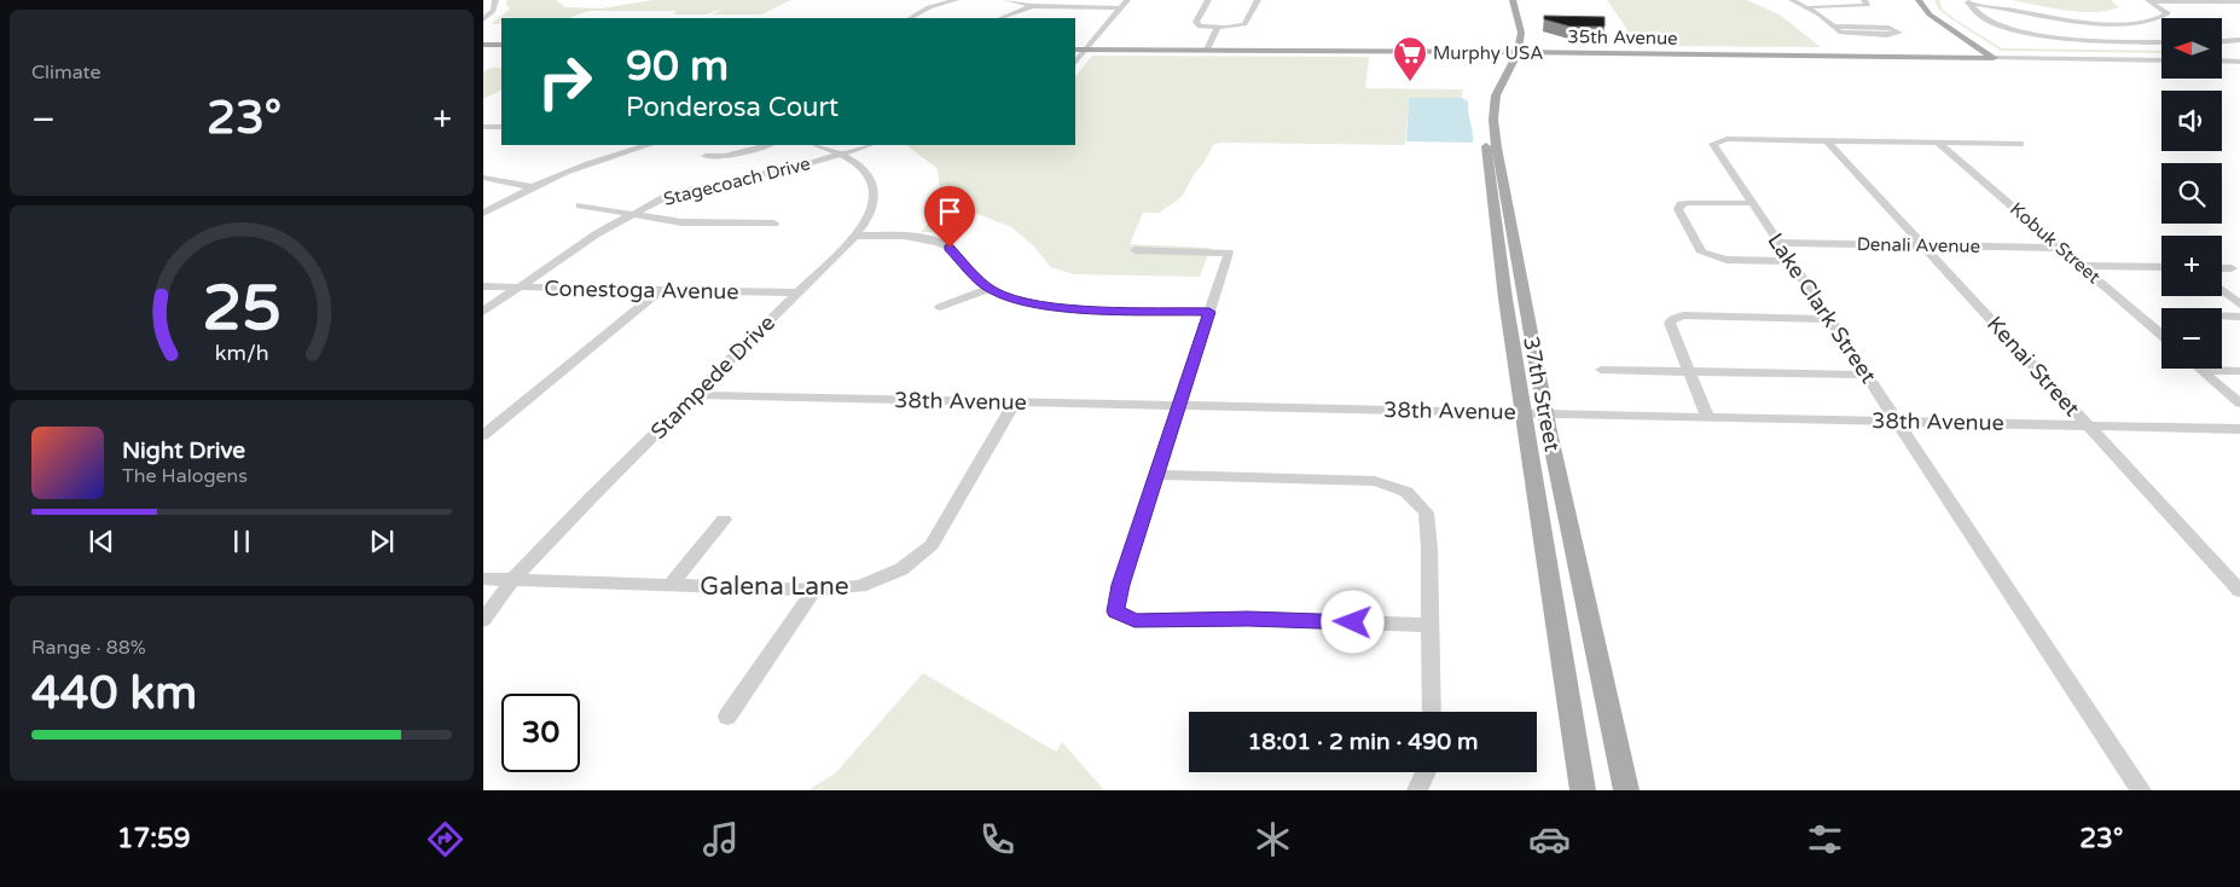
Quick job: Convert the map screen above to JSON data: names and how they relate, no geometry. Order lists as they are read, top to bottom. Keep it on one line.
{"streets":{"main road":["35th Avenue","37th Street"],"street":["Stagecoach Drive","Kobuk Street","Denali Avenue","Conestoga Avenue","Lake Clark Street","Kenai Street","Stampede Drive","38th Avenue","Galena Lane"]},"crossings":[["35th Avenue","37th Street"],["Stagecoach Drive","Conestoga Avenue"],["Stagecoach Drive","Stampede Drive"],["Kobuk Street","Denali Avenue"],["Kobuk Street","Lake Clark Street"],["Denali Avenue","Lake Clark Street"],["Denali Avenue","Kenai Street"],["Conestoga Avenue","Stampede Drive"],["Lake Clark Street","Kenai Street"],["Lake Clark Street","38th Avenue"],["Kenai Street","38th Avenue"],["Stampede Drive","38th Avenue"],["Stampede Drive","Galena Lane"],["37th Street","38th Avenue"],["38th Avenue","Galena Lane"]],"places":{"supermarket":["Murphy USA"]},"north":"left","page":{"tile":["Climate",["Range · 88%","440 km"]],"map_buttons":["+","−"],"turn":["90 m","Ponderosa Court"],"heat":["−","23°","+"],"song":["Night Drive","The Halogens"],"limit":"30","trip":"18:01 · 2 min · 490 m","tabs":["17:59","23°"],"gauge":["25","km/h"]}}
